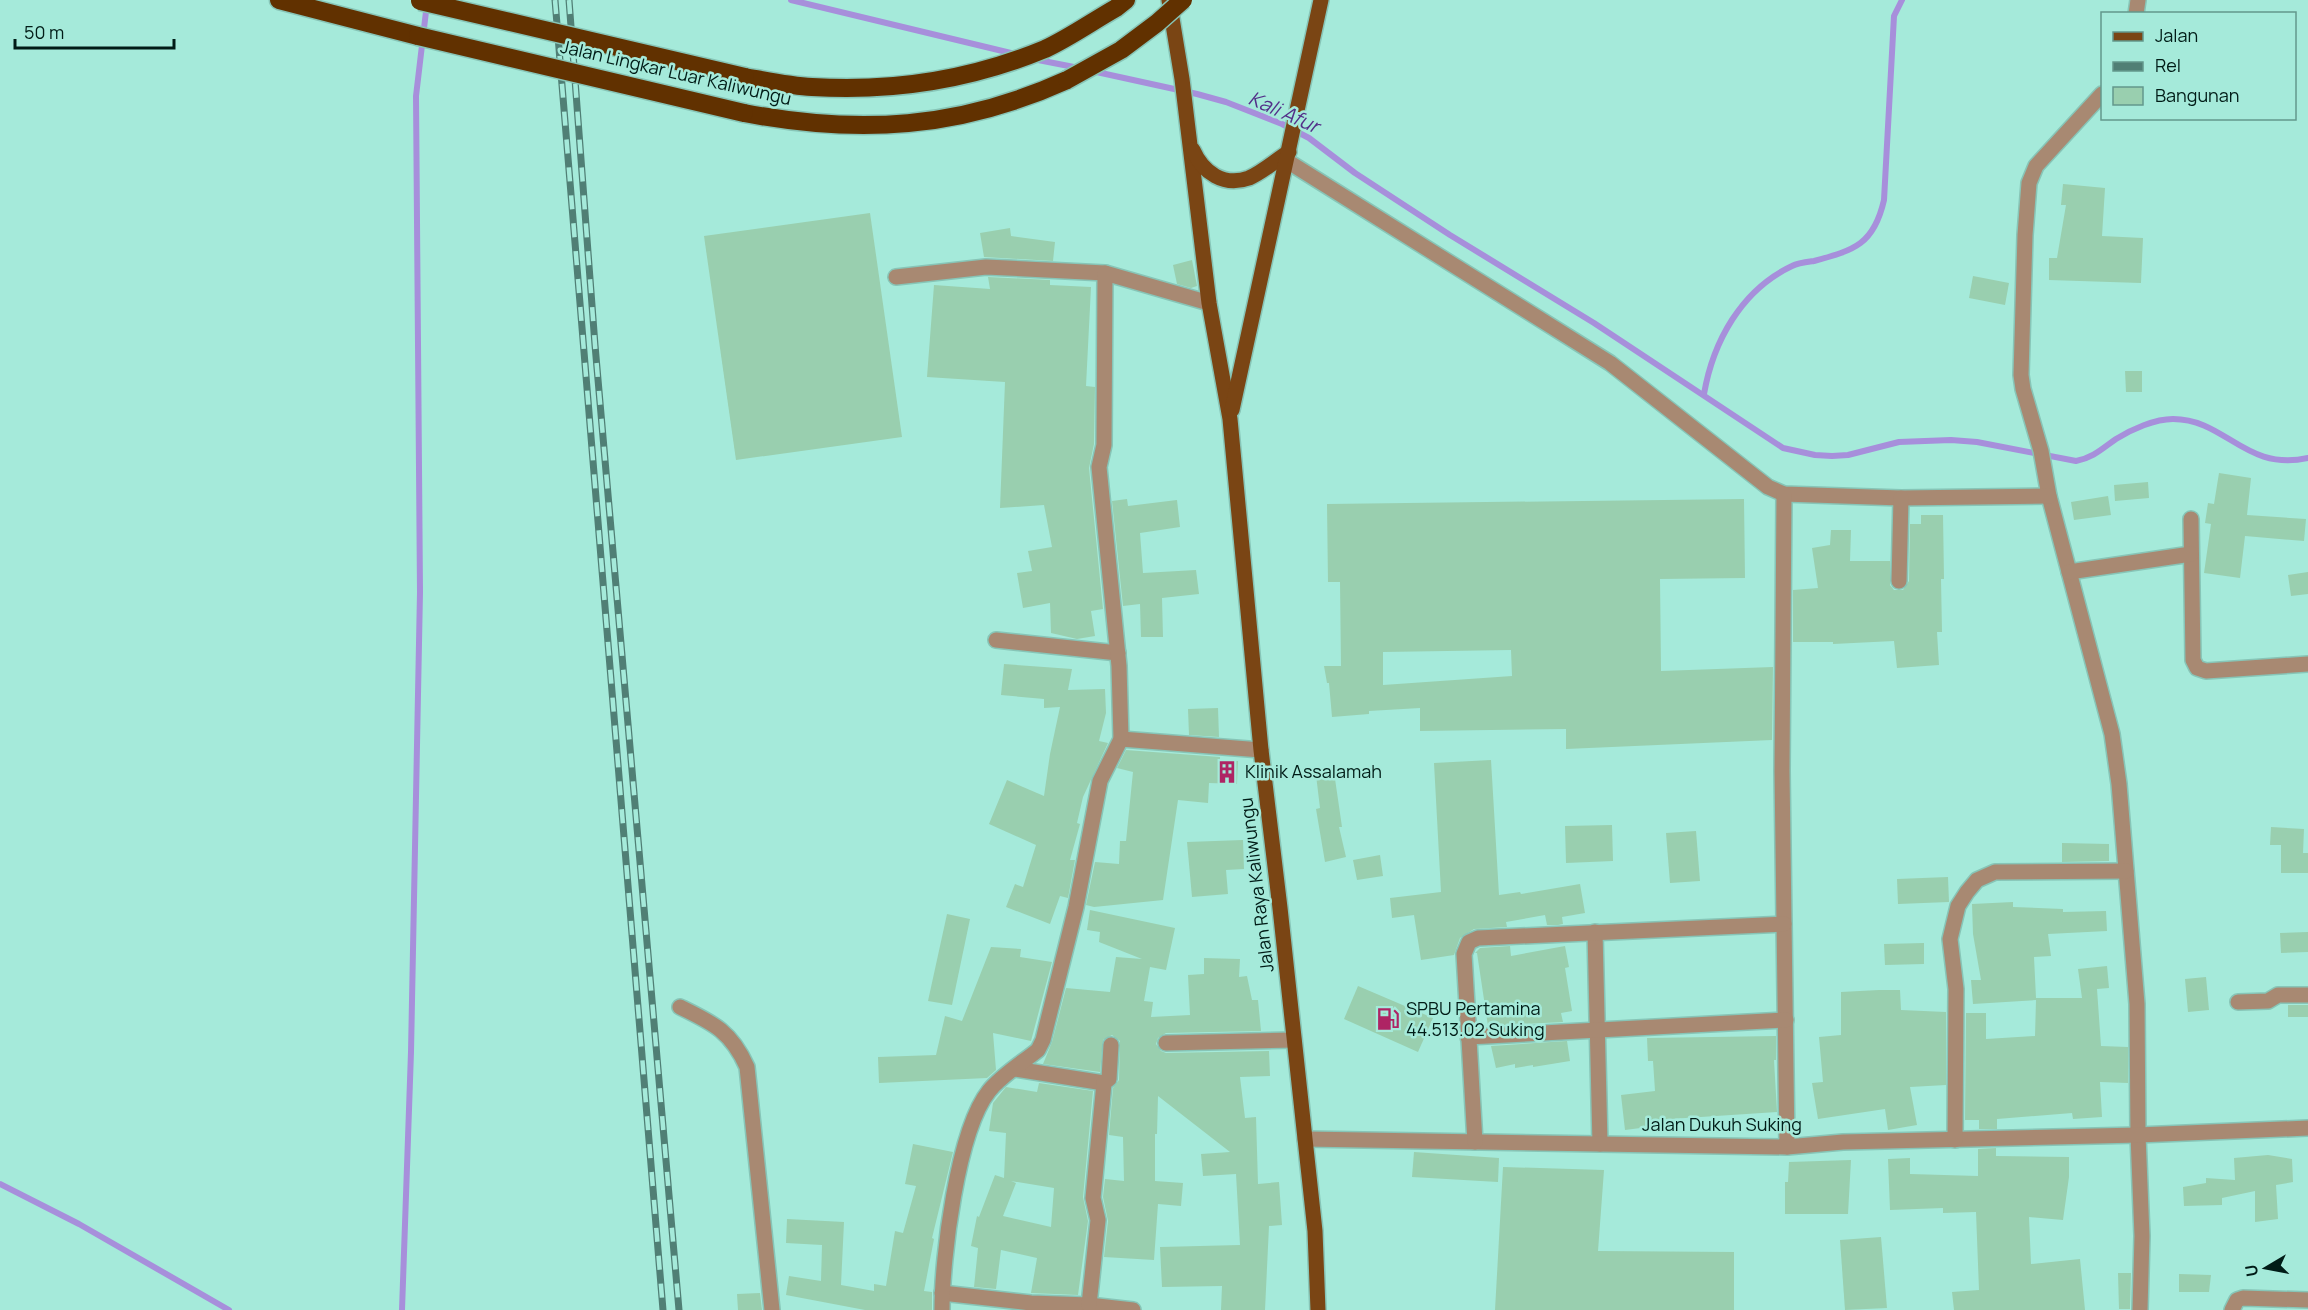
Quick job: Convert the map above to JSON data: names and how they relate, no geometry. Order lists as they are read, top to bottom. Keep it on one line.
{"streets":{"highway":["Jalan Lingkar Luar Kaliwungu"],"main road":["Jalan Raya Kaliwungu"],"street":["Jalan Dukuh Suking"]},"crossings":[["Jalan Raya Kaliwungu","Jalan Dukuh Suking"]],"water":["Kali Afur"],"places":{"building":["Klinik Assalamah"],"fuel station":["SPBU Pertamina 44.513.02 Suking"]},"legend":["Jalan","Rel","Bangunan"],"scale_bar":"50 m","north":"left"}
